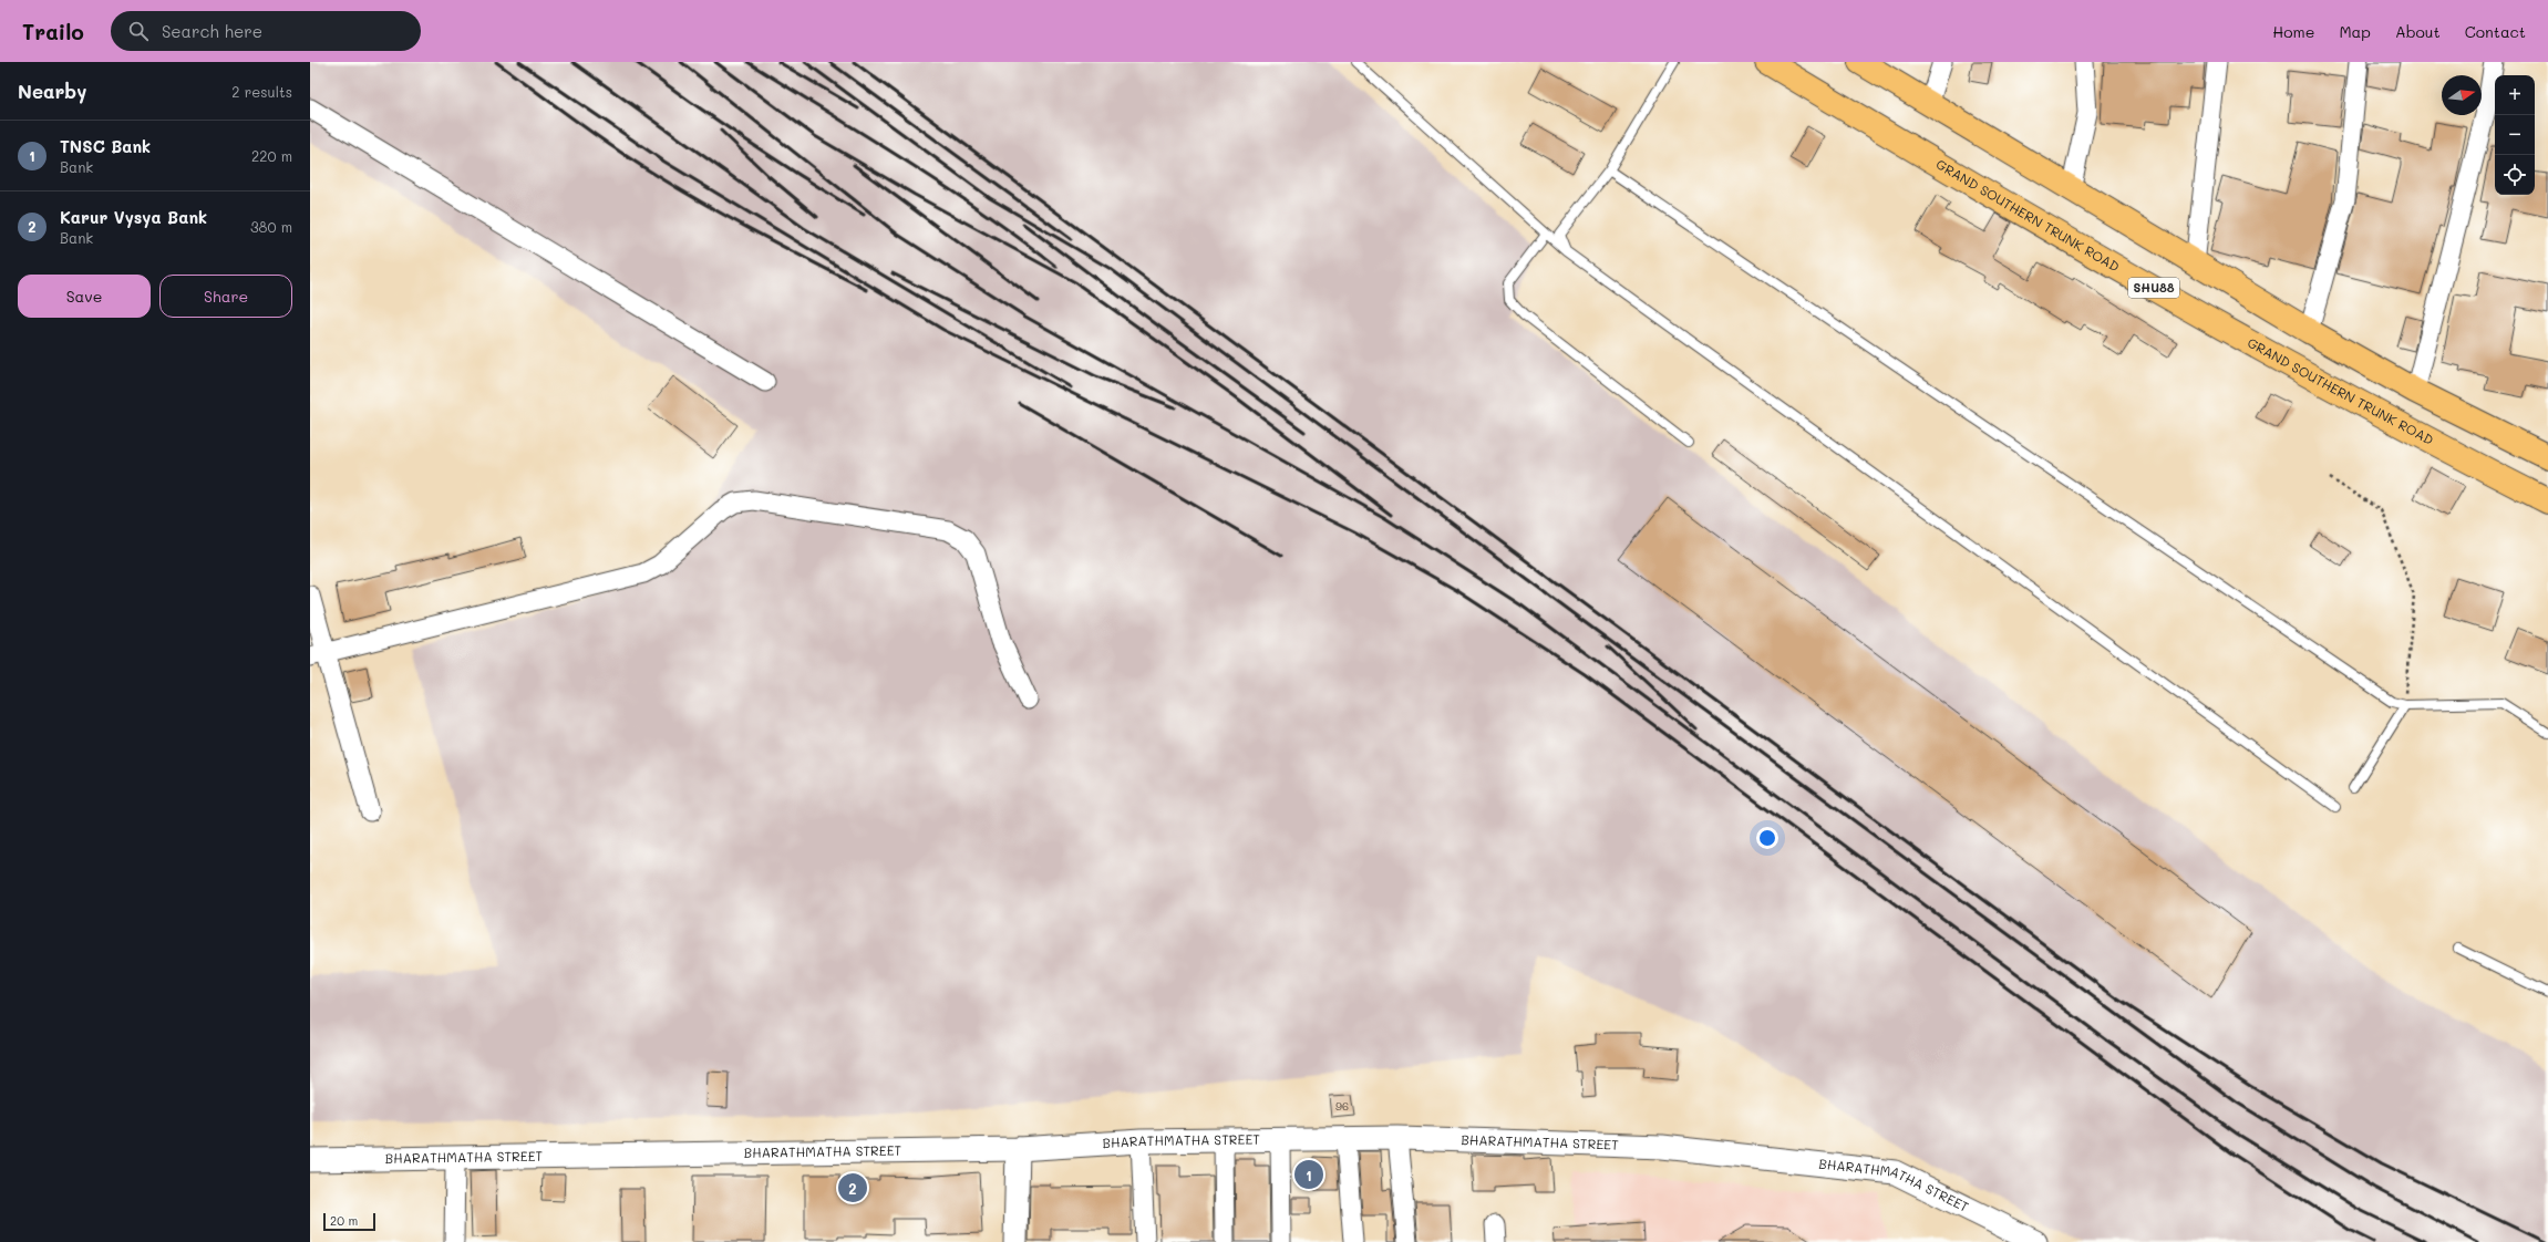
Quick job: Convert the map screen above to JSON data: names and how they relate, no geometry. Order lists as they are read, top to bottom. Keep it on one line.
{"streets":{"main road":["GRAND SOUTHERN TRUNK ROAD","SHU88"],"street":["BHARATHMATHA STREET"]},"house_numbers":["96"],"scale_bar":"20 m","north":"right","page":{"header":"Trailo","search":"Search here","nav":["Home","Map","About","Contact"],"heading":["Nearby","2 results"],"map_buttons":["+","−"],"list":[{"mark":"1","name":"TNSC Bank","note":"Bank","value":"220 m"},{"mark":"2","name":"Karur Vysya Bank","note":"Bank","value":"380 m"}],"buttons":["Save","Share"],"pins":["1","2"],"scale":"20 m"}}
